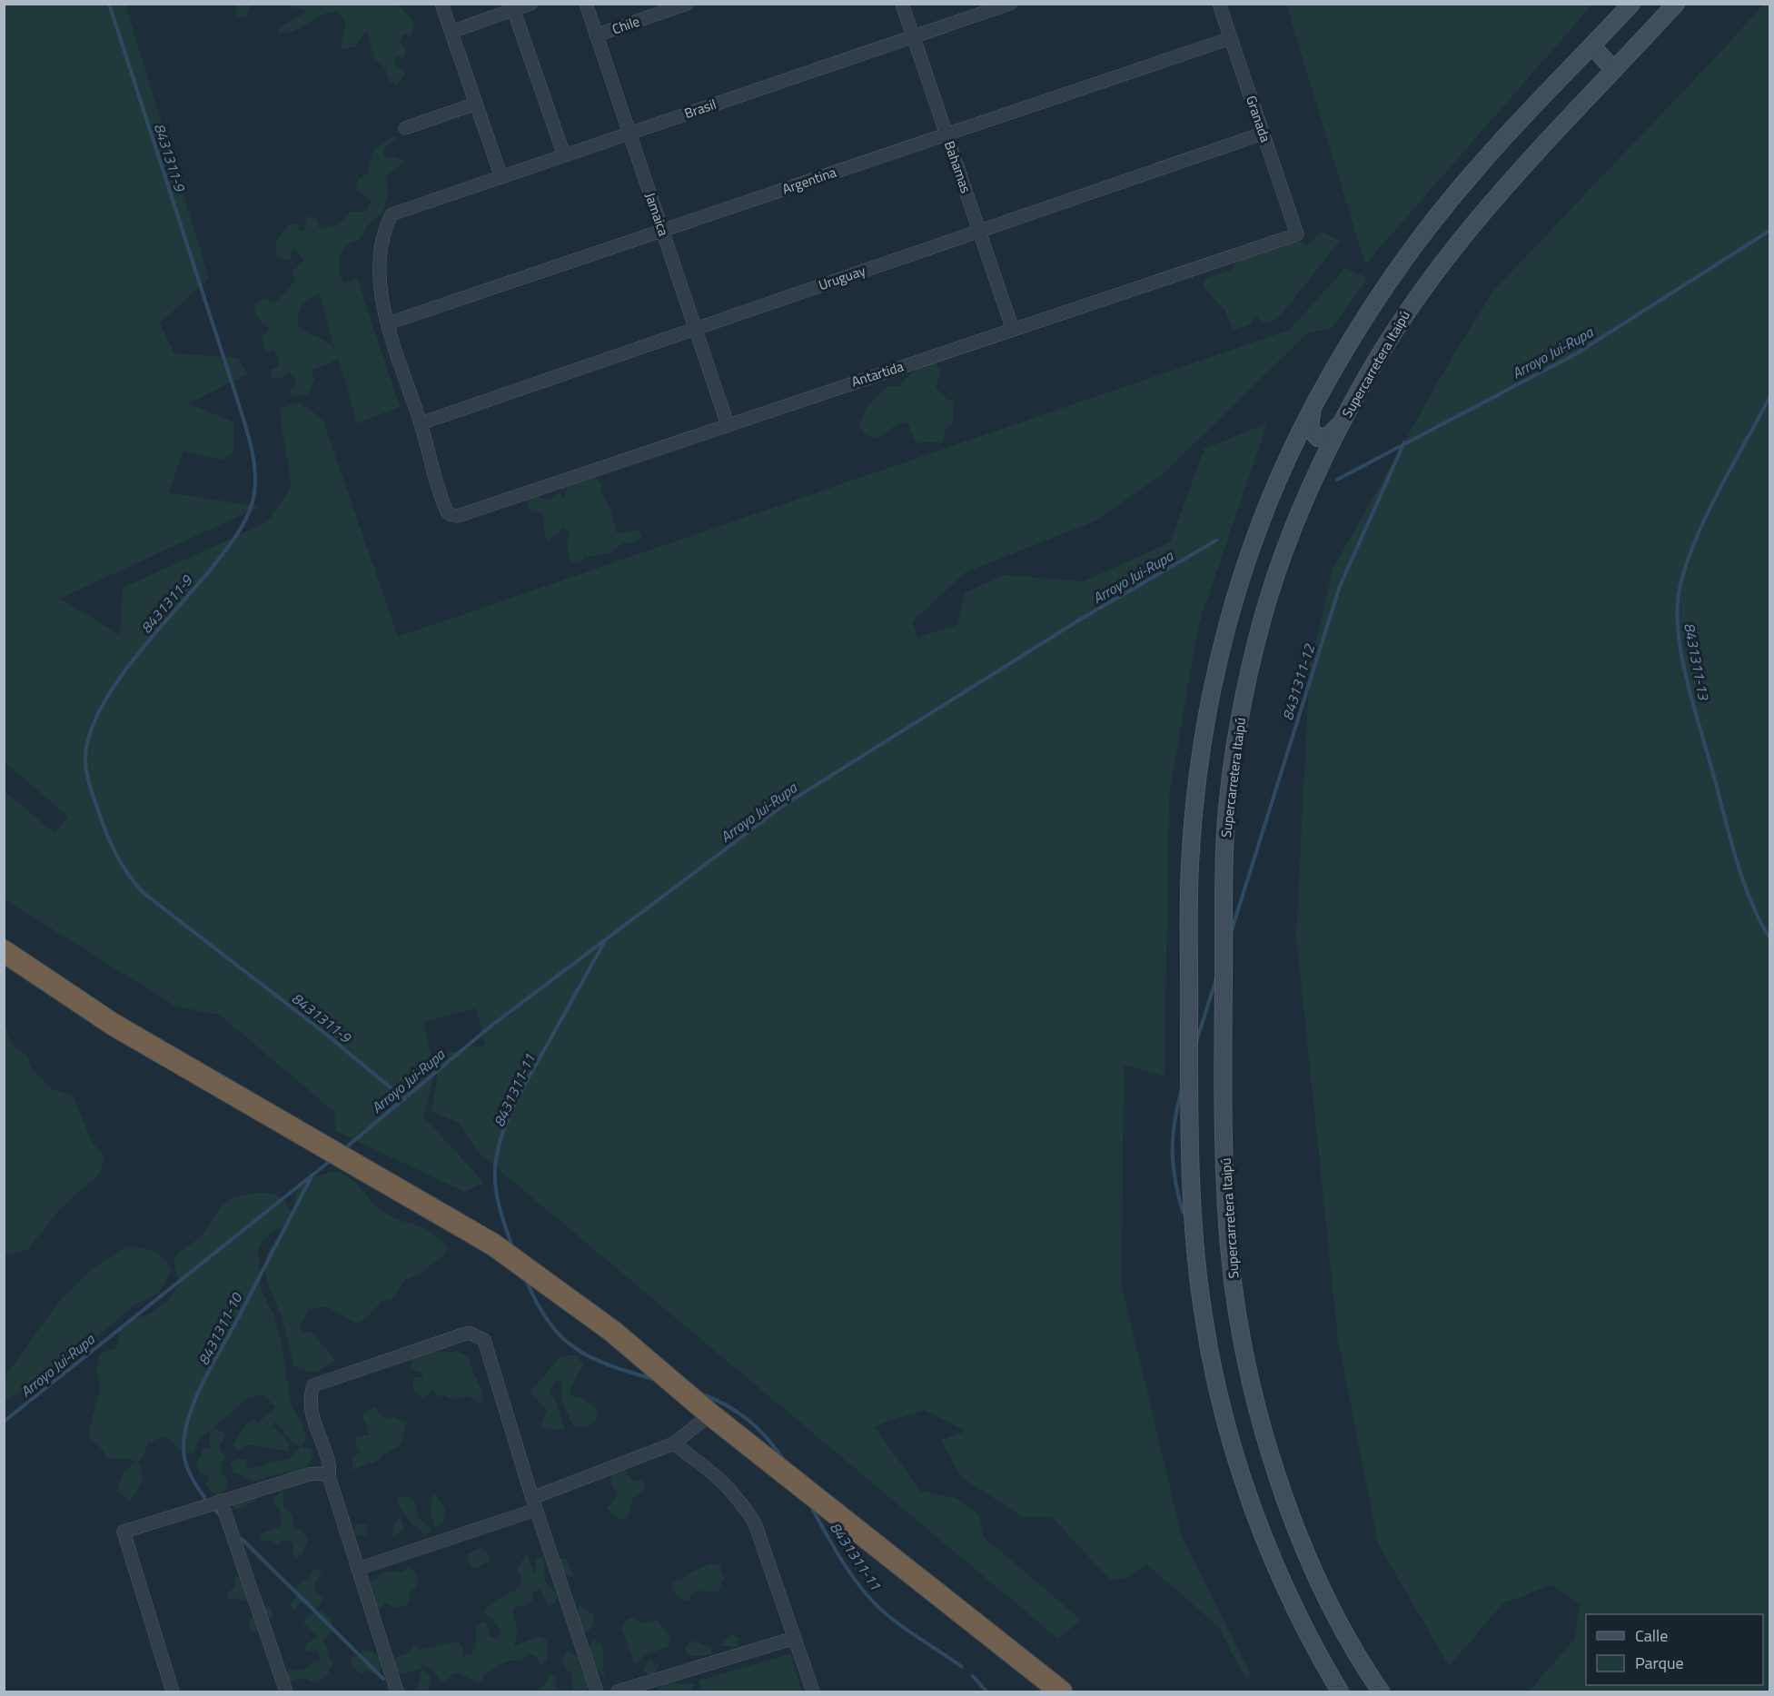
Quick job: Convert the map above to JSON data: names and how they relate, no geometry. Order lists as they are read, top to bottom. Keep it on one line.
{"streets":{"street":["Chile","Brasil","Granada","Bahamas","Argentina","Jamaica","Uruguay","Supercarretera Itaipú","Antartida"]},"crossings":[["Chile","Jamaica"],["Brasil","Bahamas"],["Brasil","Argentina"],["Brasil","Jamaica"],["Granada","Argentina"],["Granada","Uruguay"],["Granada","Antartida"],["Bahamas","Argentina"],["Bahamas","Uruguay"],["Bahamas","Antartida"],["Argentina","Jamaica"],["Jamaica","Uruguay"],["Jamaica","Antartida"],["Uruguay","Antartida"]],"water":["8431311-9","Arroyo Jui-Rupa","8431311-13","8431311-12","8431311-11","8431311-10"],"legend":["Calle","Parque"]}
